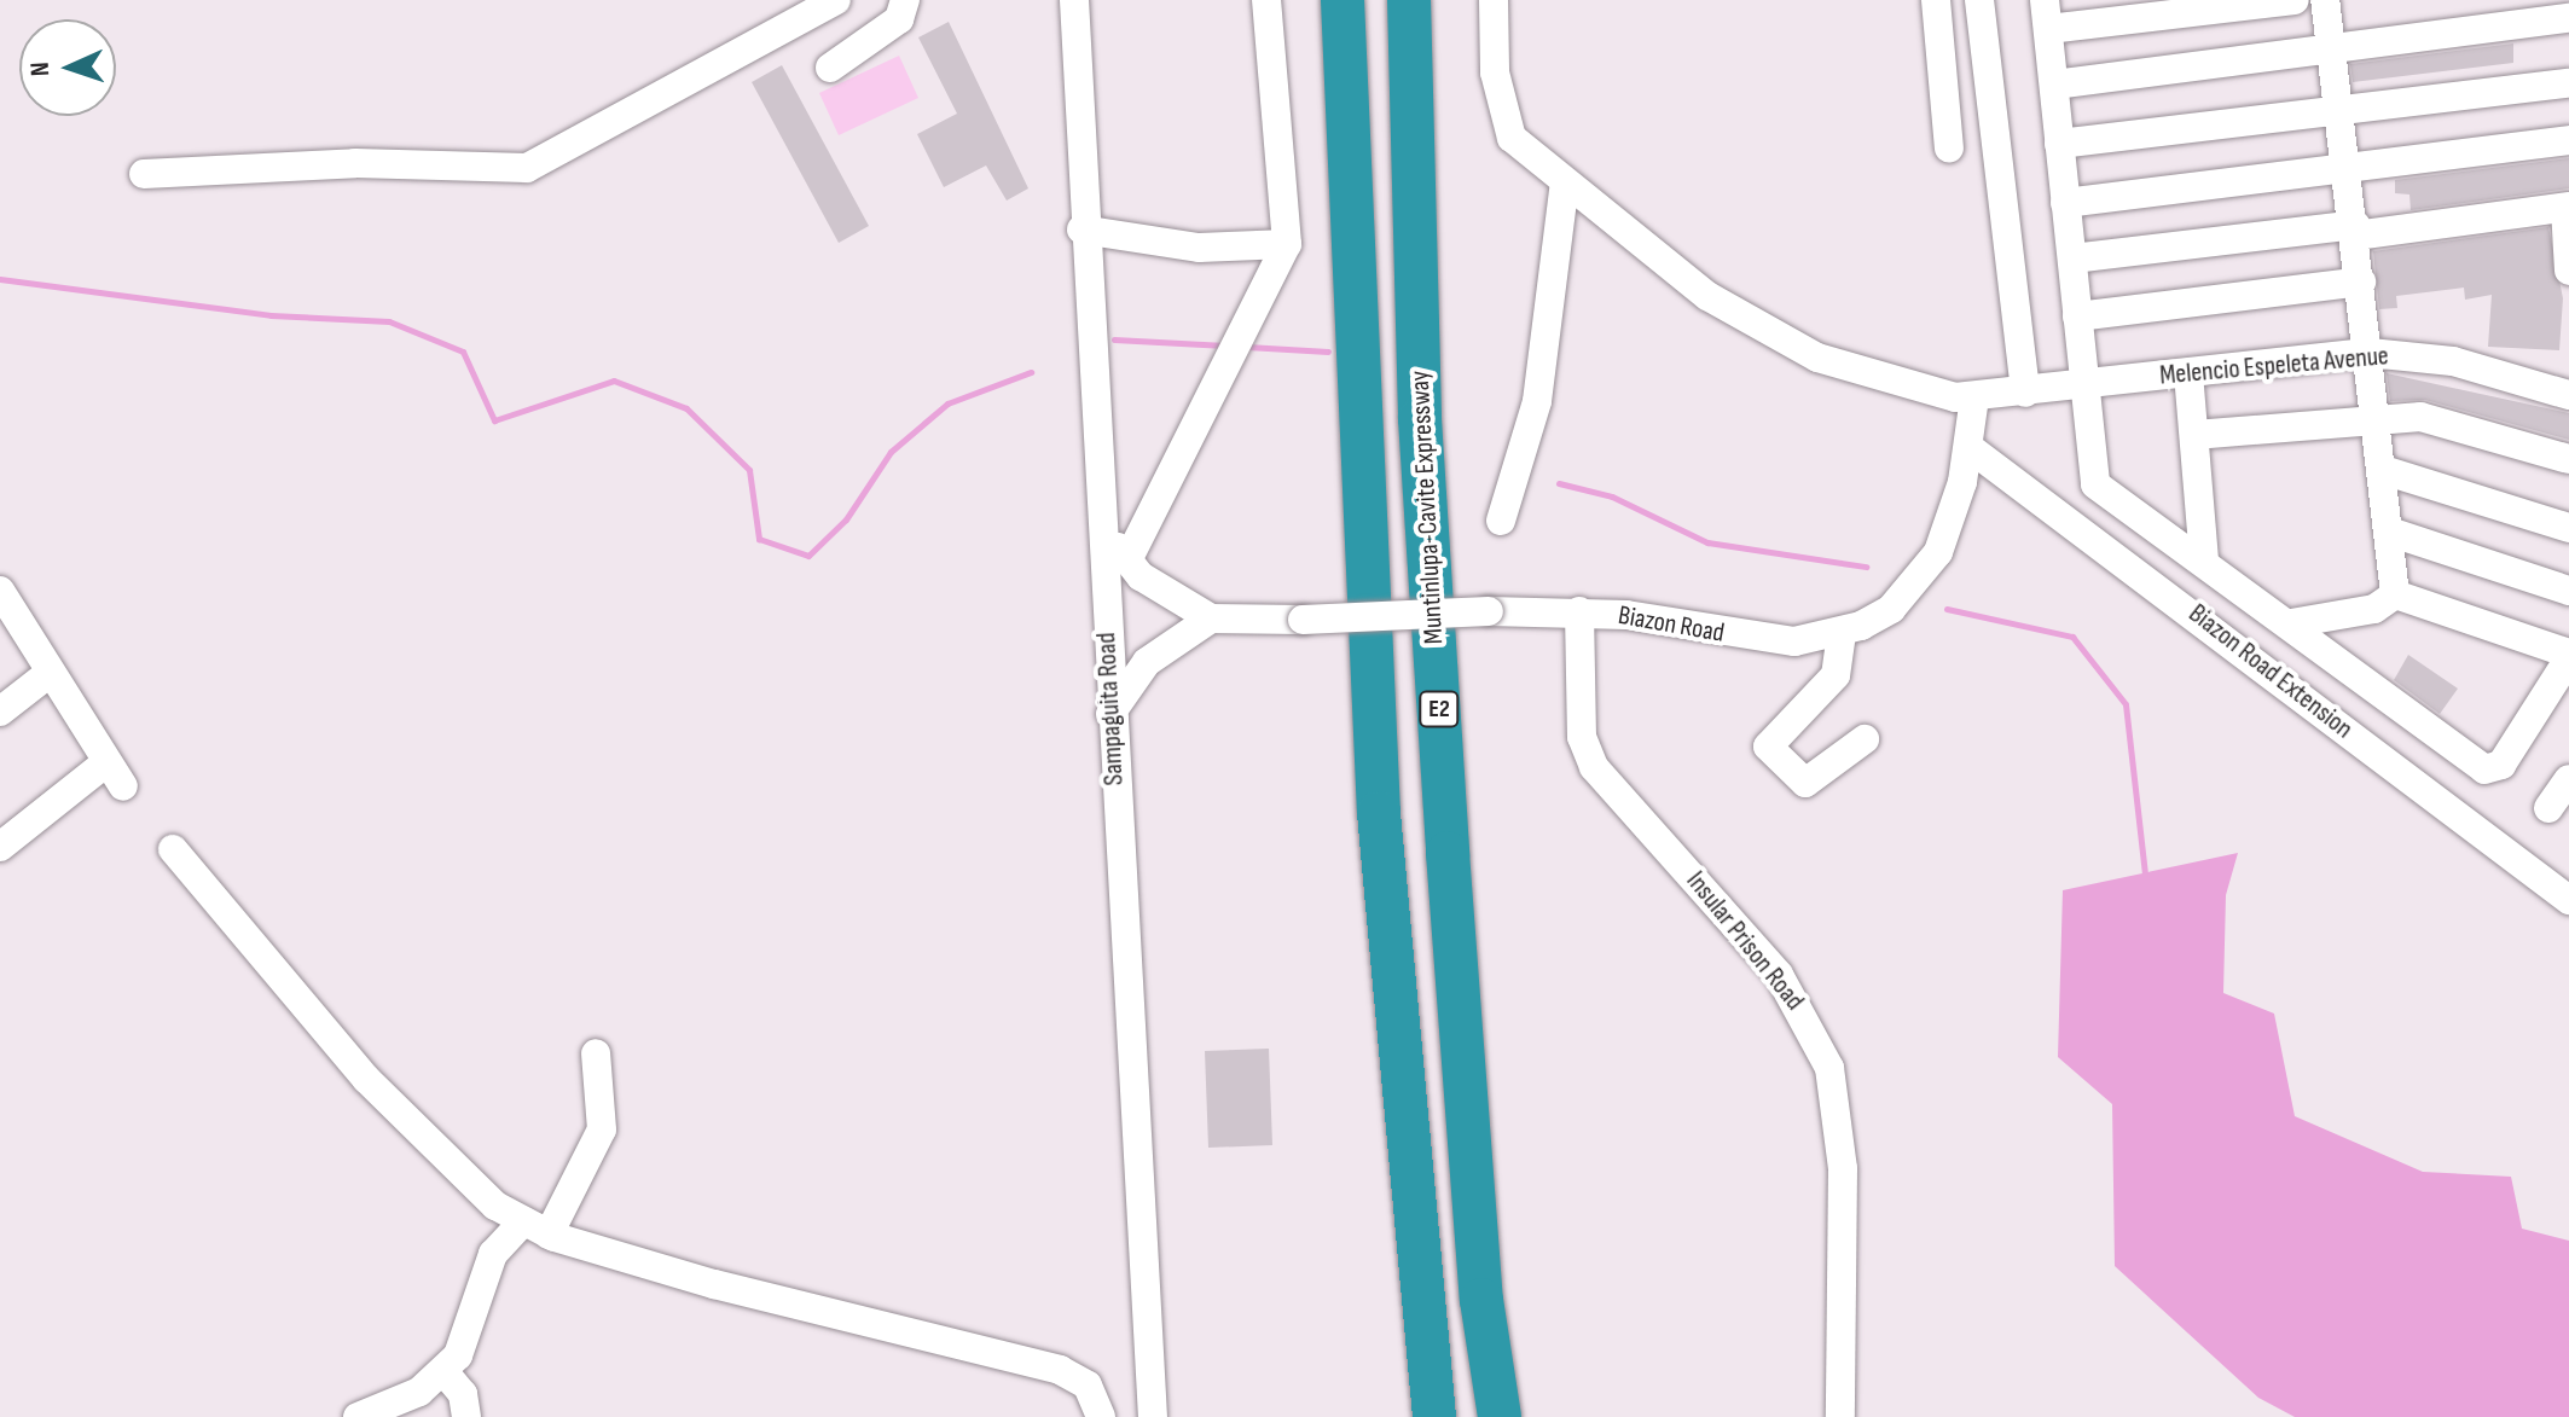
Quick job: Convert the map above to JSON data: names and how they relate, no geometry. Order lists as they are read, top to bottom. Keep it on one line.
{"streets":{"highway":["Muntinlupa-Cavite Expressway","E2"],"street":["Melencio Espeleta Avenue","Biazon Road","Biazon Road Extension","Sampaguita Road","Insular Prison Road"]},"crossings":[["Melencio Espeleta Avenue","Biazon Road"],["Biazon Road","Biazon Road Extension"],["Biazon Road","Insular Prison Road"]],"north":"left"}
